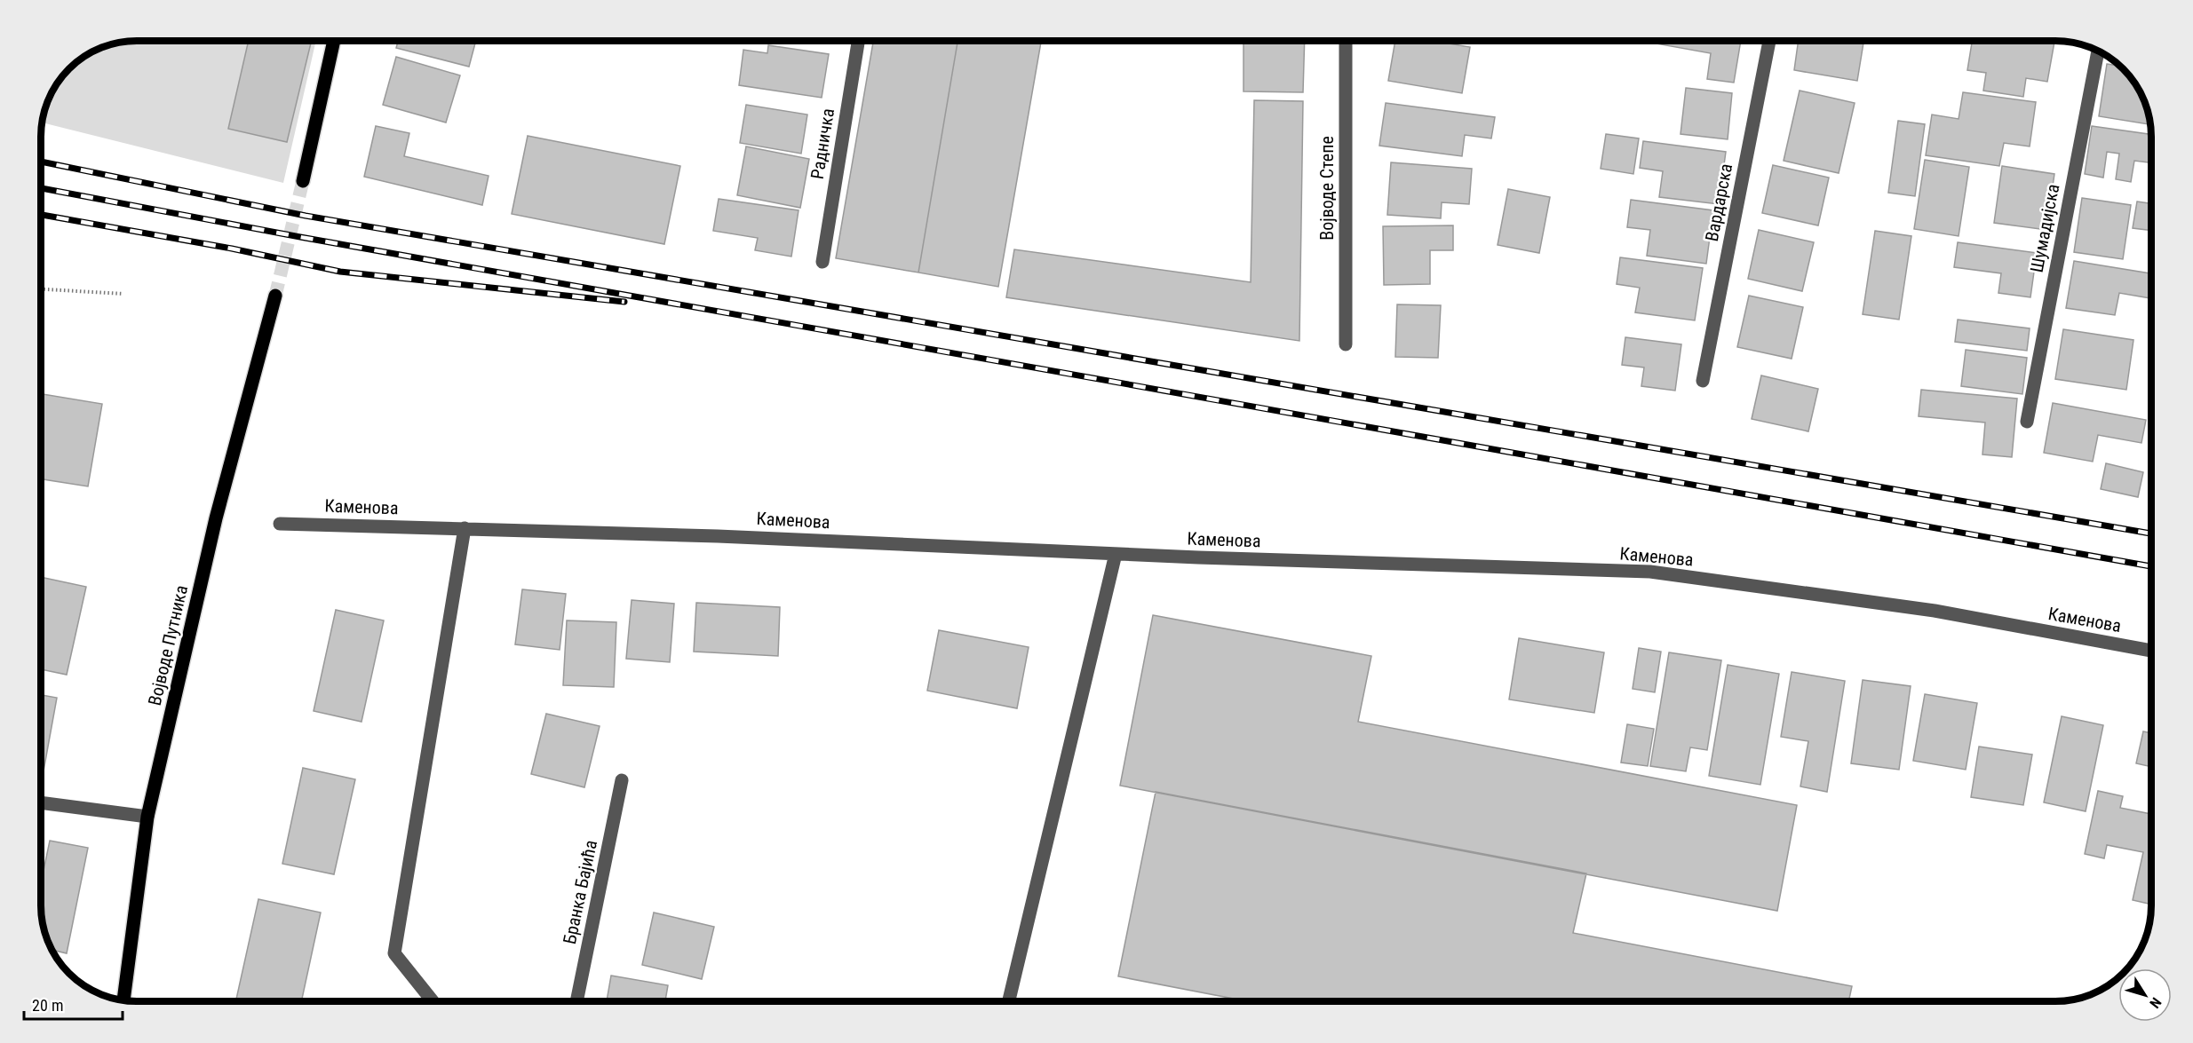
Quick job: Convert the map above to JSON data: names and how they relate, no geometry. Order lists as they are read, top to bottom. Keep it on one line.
{"streets":{"main road":["Војводе Путника"],"street":["Радничка","Војводе Степе","Вардарска","Шумадијска","Каменова","Бранка Бајића"]},"scale_bar":"20 m","north":"bottom right"}
